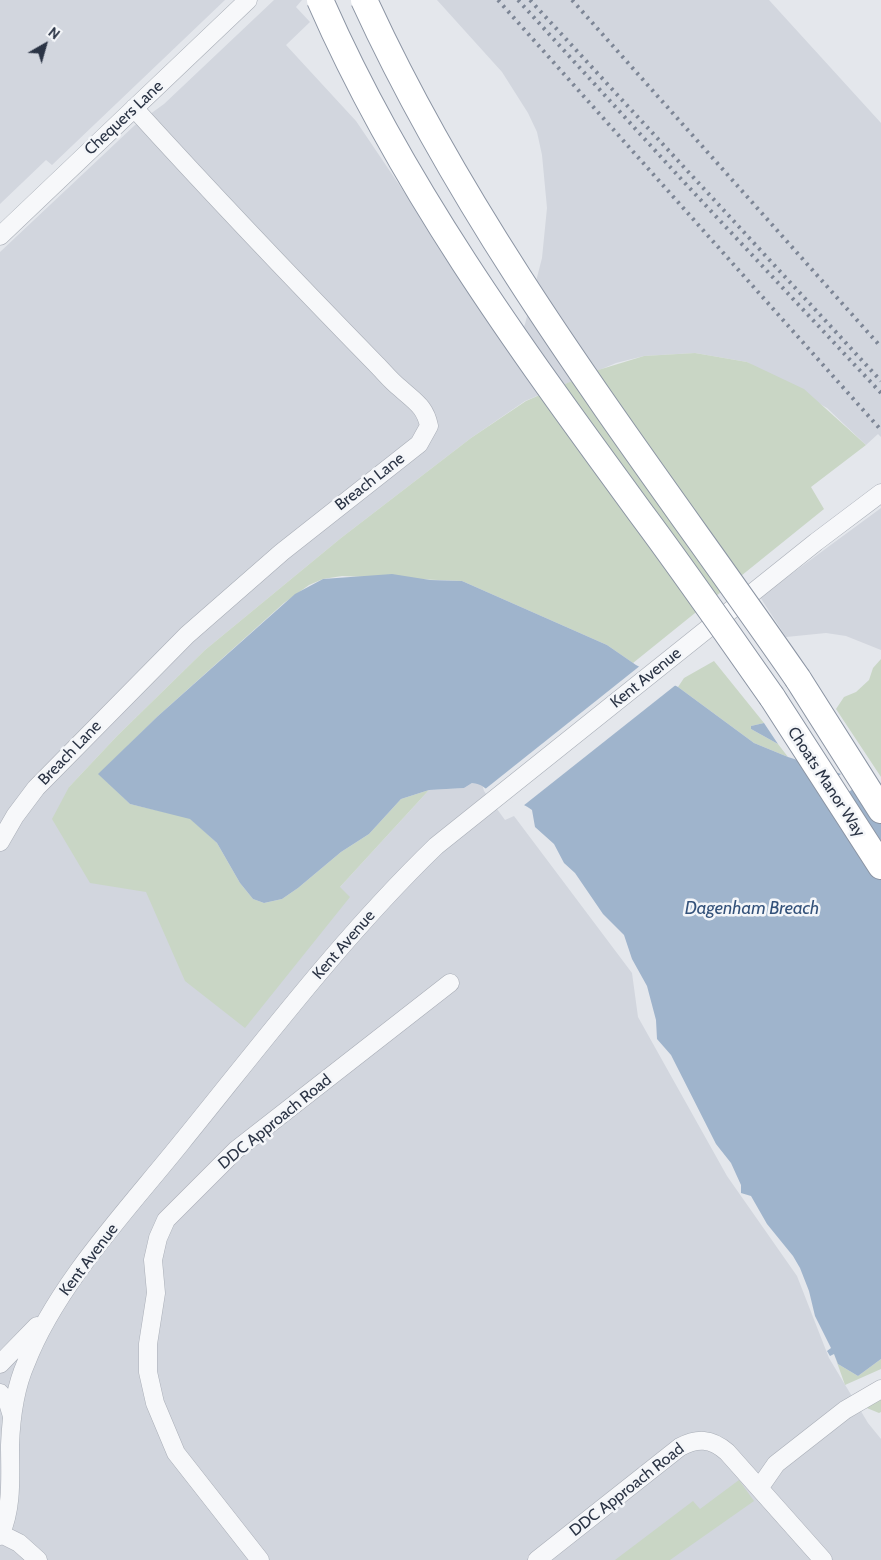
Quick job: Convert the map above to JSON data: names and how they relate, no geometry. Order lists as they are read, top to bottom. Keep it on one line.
{"streets":{"highway":["Choats Manor Way"],"street":["Chequers Lane","Breach Lane","Kent Avenue","DDC Approach Road"]},"crossings":[["Chequers Lane","Breach Lane"]],"water":["Dagenham Breach"],"north":"top right"}
